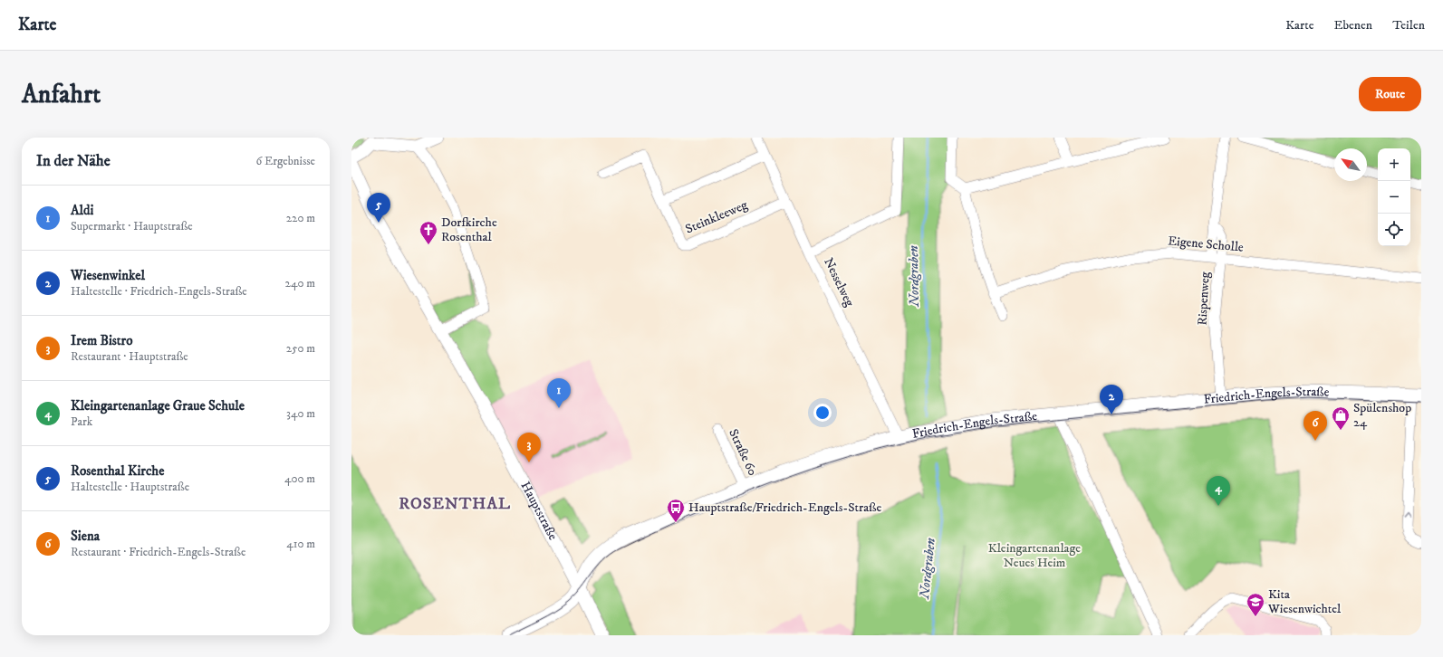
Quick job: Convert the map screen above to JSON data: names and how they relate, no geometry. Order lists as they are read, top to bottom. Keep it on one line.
{"streets":{"main road":["Friedrich-Engels-Straße","Hauptstraße"],"street":["Steinkleeweg","Eigene Scholle","Nesselweg","Rispenweg","Straße 60"]},"crossings":[["Steinkleeweg","Nesselweg"],["Eigene Scholle","Rispenweg"],["Nesselweg","Friedrich-Engels-Straße"],["Rispenweg","Friedrich-Engels-Straße"],["Friedrich-Engels-Straße","Straße 60"],["Friedrich-Engels-Straße","Hauptstraße"]],"districts":["ROSENTHAL"],"water":["Nordgraben"],"parks":["Kleingartenanlage Neues Heim"],"places":{"church":["Dorfkirche Rosenthal"],"shop":["Spülenshop 24"],"bus stop":["Hauptstraße/Friedrich-Engels-Straße"],"school or university":["Kita Wiesenwichtel"]},"north":"top left","page":{"header":"Karte","nav":["Karte","Ebenen","Teilen"],"buttons":"Route","title":"Anfahrt","heading":["In der Nähe","6 Ergebnisse"],"map_buttons":["+","−"],"list":[{"mark":"1","name":"Aldi","note":"Supermarkt · Hauptstraße","value":"220 m"},{"mark":"2","name":"Wiesenwinkel","note":"Haltestelle · Friedrich-Engels-Straße","value":"240 m"},{"mark":"3","name":"Irem Bistro","note":"Restaurant · Hauptstraße","value":"250 m"},{"mark":"4","name":"Kleingartenanlage Graue Schule","note":"Park","value":"340 m"},{"mark":"5","name":"Rosenthal Kirche","note":"Haltestelle · Hauptstraße","value":"400 m"},{"mark":"6","name":"Siena","note":"Restaurant · Friedrich-Engels-Straße","value":"410 m"}],"pins":["5","1","2","6","3","4"]}}
